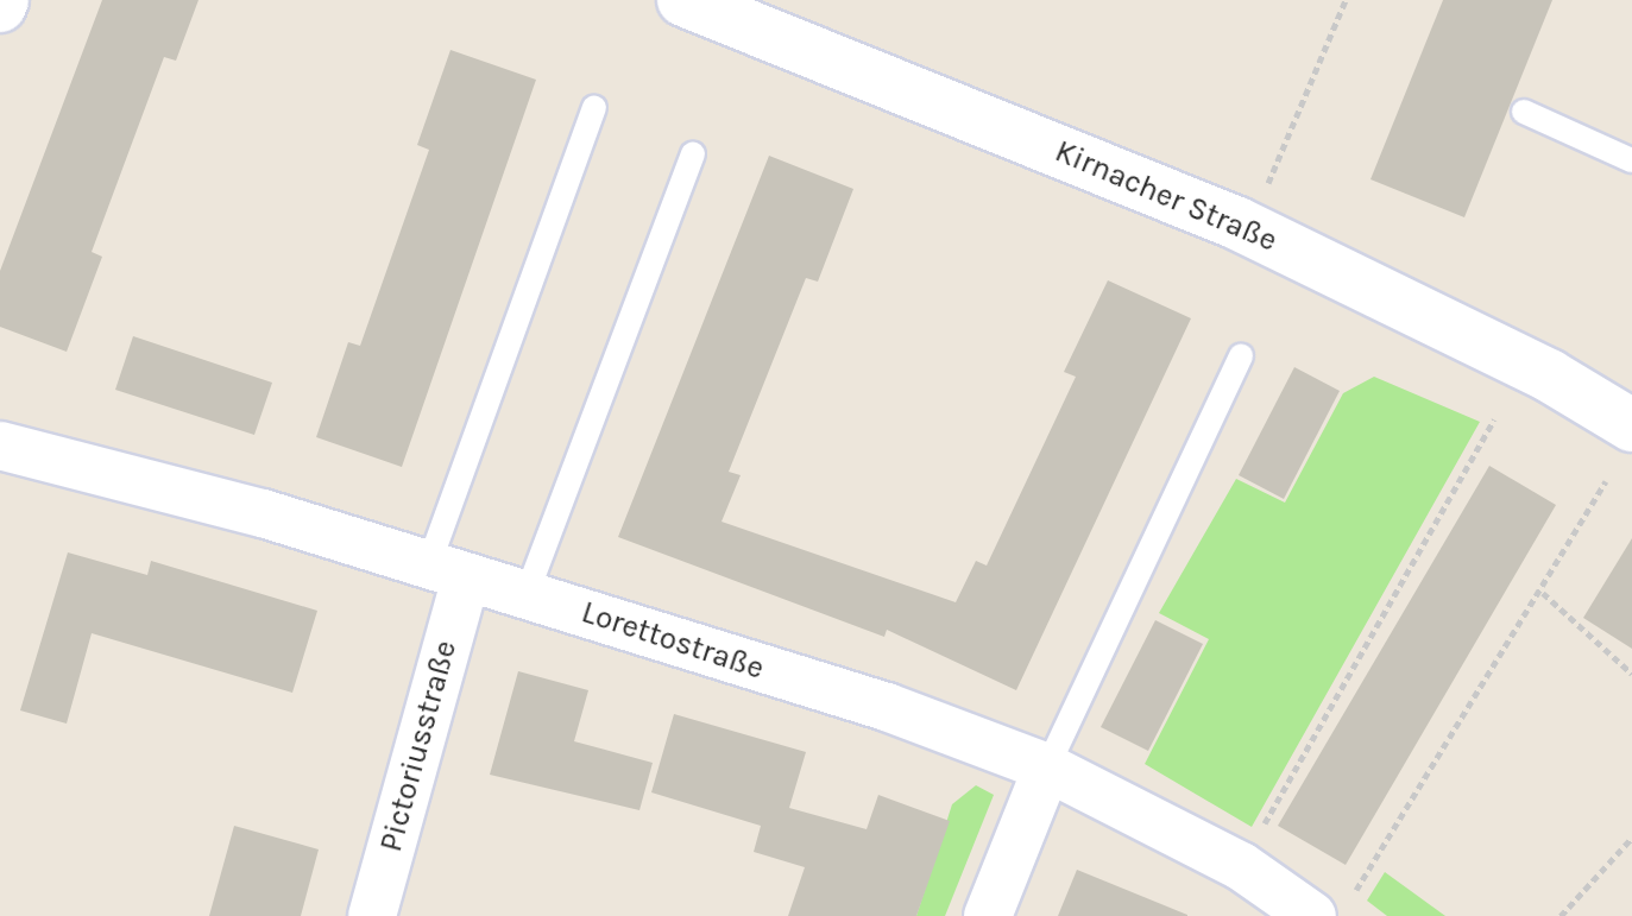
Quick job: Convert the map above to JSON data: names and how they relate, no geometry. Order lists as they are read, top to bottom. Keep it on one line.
{"streets":{"main road":["Kirnacher Straße"],"street":["Lorettostraße","Pictoriusstraße"]},"crossings":[["Lorettostraße","Pictoriusstraße"]]}
